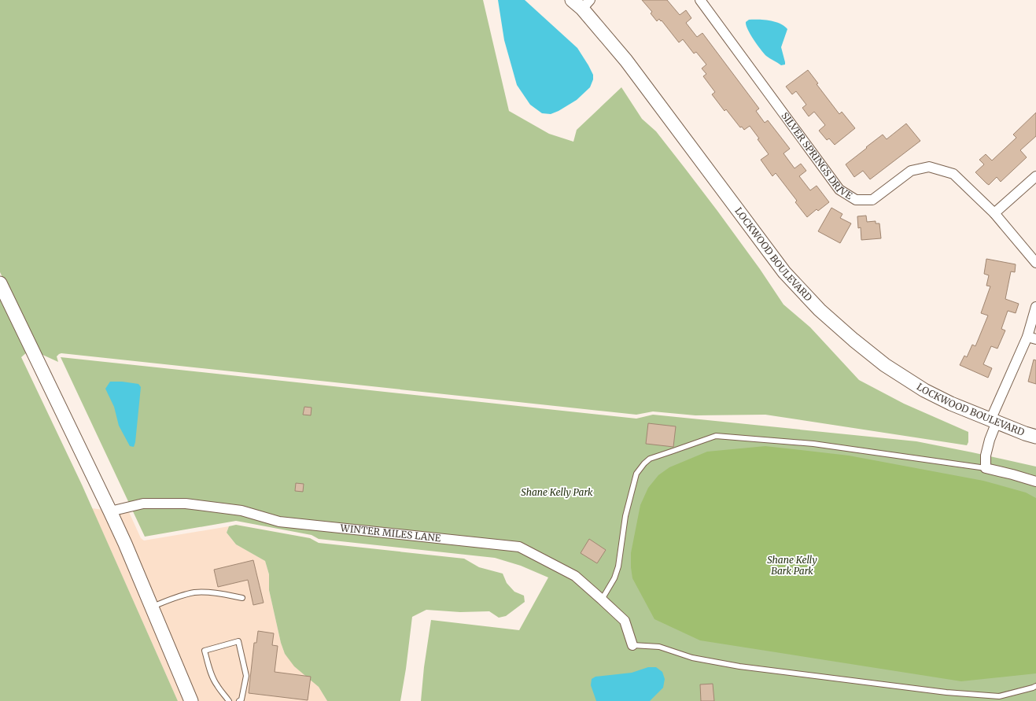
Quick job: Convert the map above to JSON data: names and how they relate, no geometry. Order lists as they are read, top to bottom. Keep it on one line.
{"streets":{"street":["SILVER SPRINGS DRIVE","LOCKWOOD BOULEVARD","WINTER MILES LANE"]},"parks":["Shane Kelly Park","Shane Kelly Bark Park"]}
